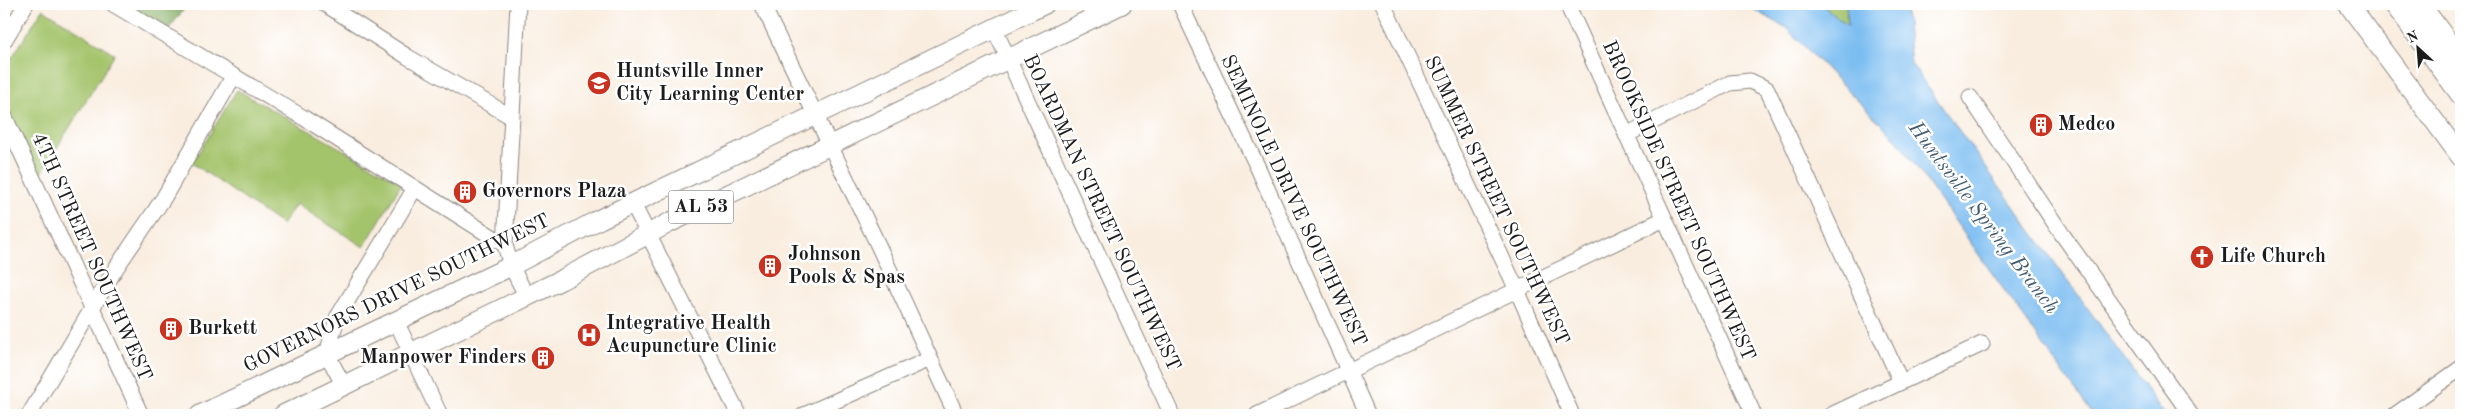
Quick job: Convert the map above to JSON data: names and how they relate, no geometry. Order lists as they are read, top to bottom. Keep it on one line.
{"streets":{"main road":["AL 53","GOVERNORS DRIVE SOUTHWEST"],"street":["SEMINOLE DRIVE SOUTHWEST","SUMMER STREET SOUTHWEST","BROOKSIDE STREET SOUTHWEST","BOARDMAN STREET SOUTHWEST","4TH STREET SOUTHWEST"]},"crossings":[["AL 53","BOARDMAN STREET SOUTHWEST"],["BOARDMAN STREET SOUTHWEST","GOVERNORS DRIVE SOUTHWEST"]],"water":["Huntsville Spring Branch"],"places":{"school or university":["Huntsville Inner City Learning Center"],"building":["Medco","Governors Plaza","Johnson Pools & Spas","Burkett","Manpower Finders"],"church":["Life Church"],"hospital":["Integrative Health Acupuncture Clinic"]},"north":"top left"}
